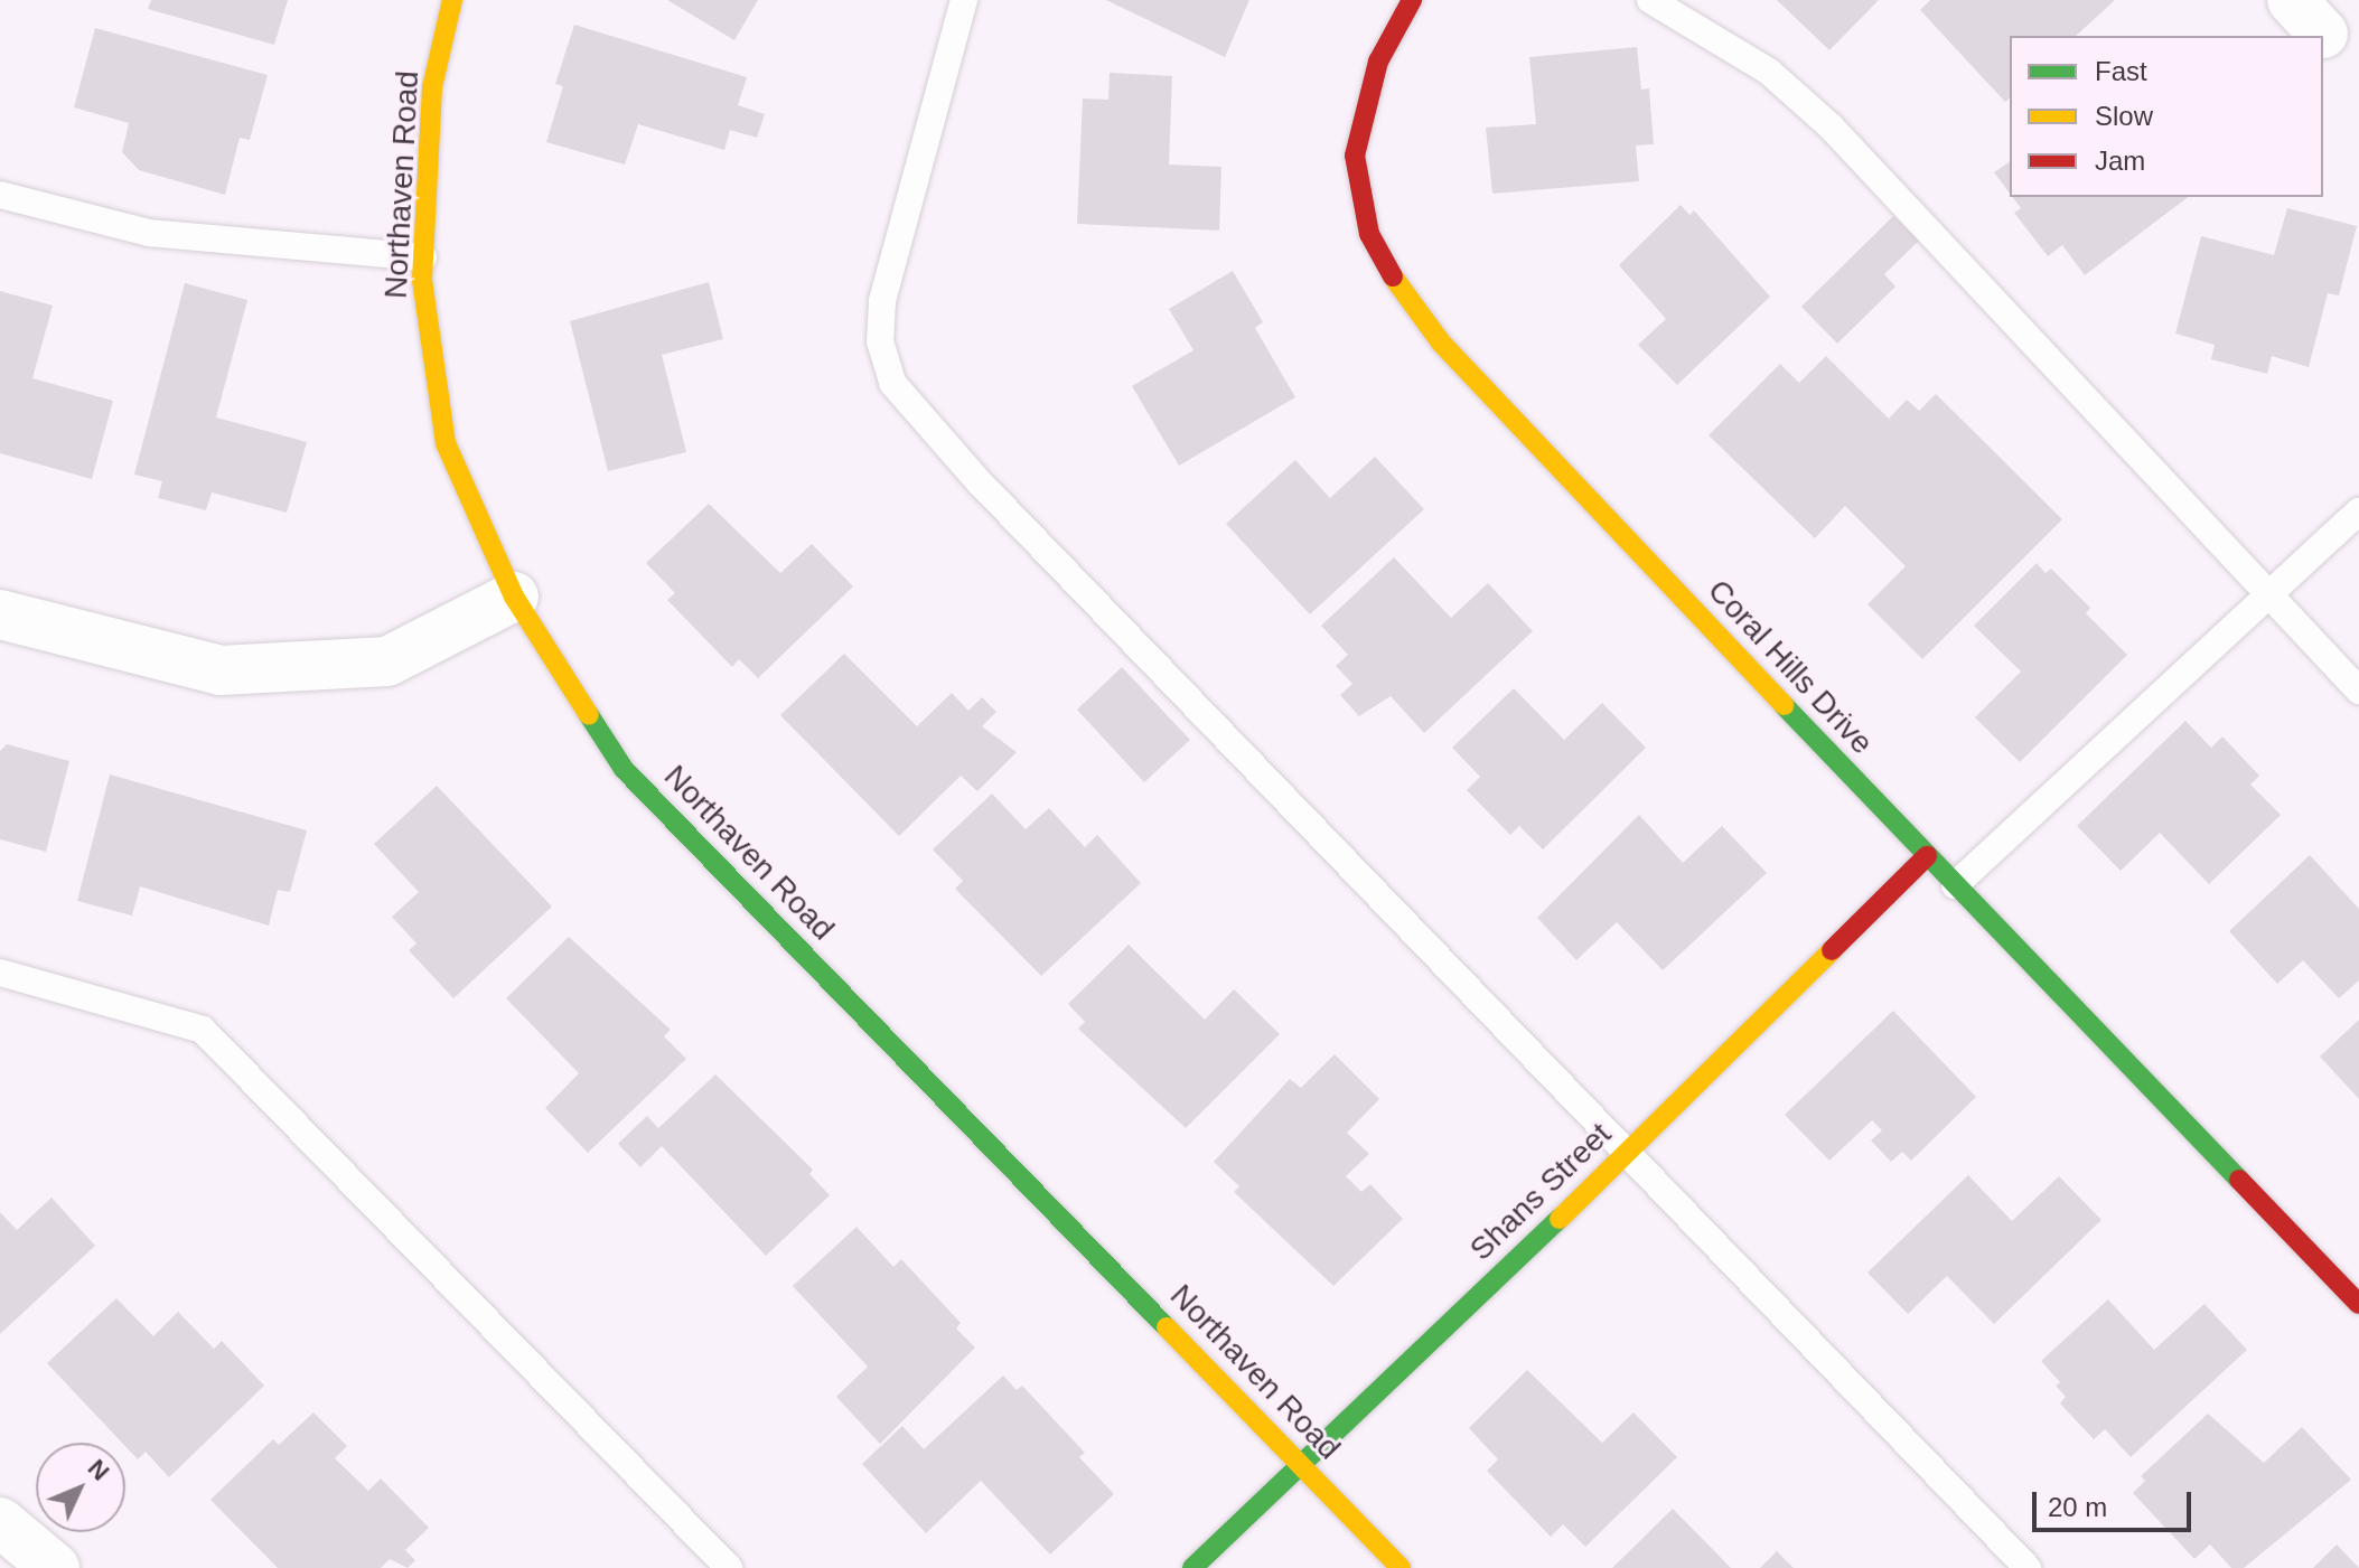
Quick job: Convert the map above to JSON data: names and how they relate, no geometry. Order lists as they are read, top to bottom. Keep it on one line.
{"streets":{"street":["Northaven Road","Coral Hills Drive","Shans Street"]},"crossings":[["Northaven Road","Shans Street"],["Coral Hills Drive","Shans Street"]],"legend":["Fast","Slow","Jam"],"scale_bar":"20 m","north":"top right"}
